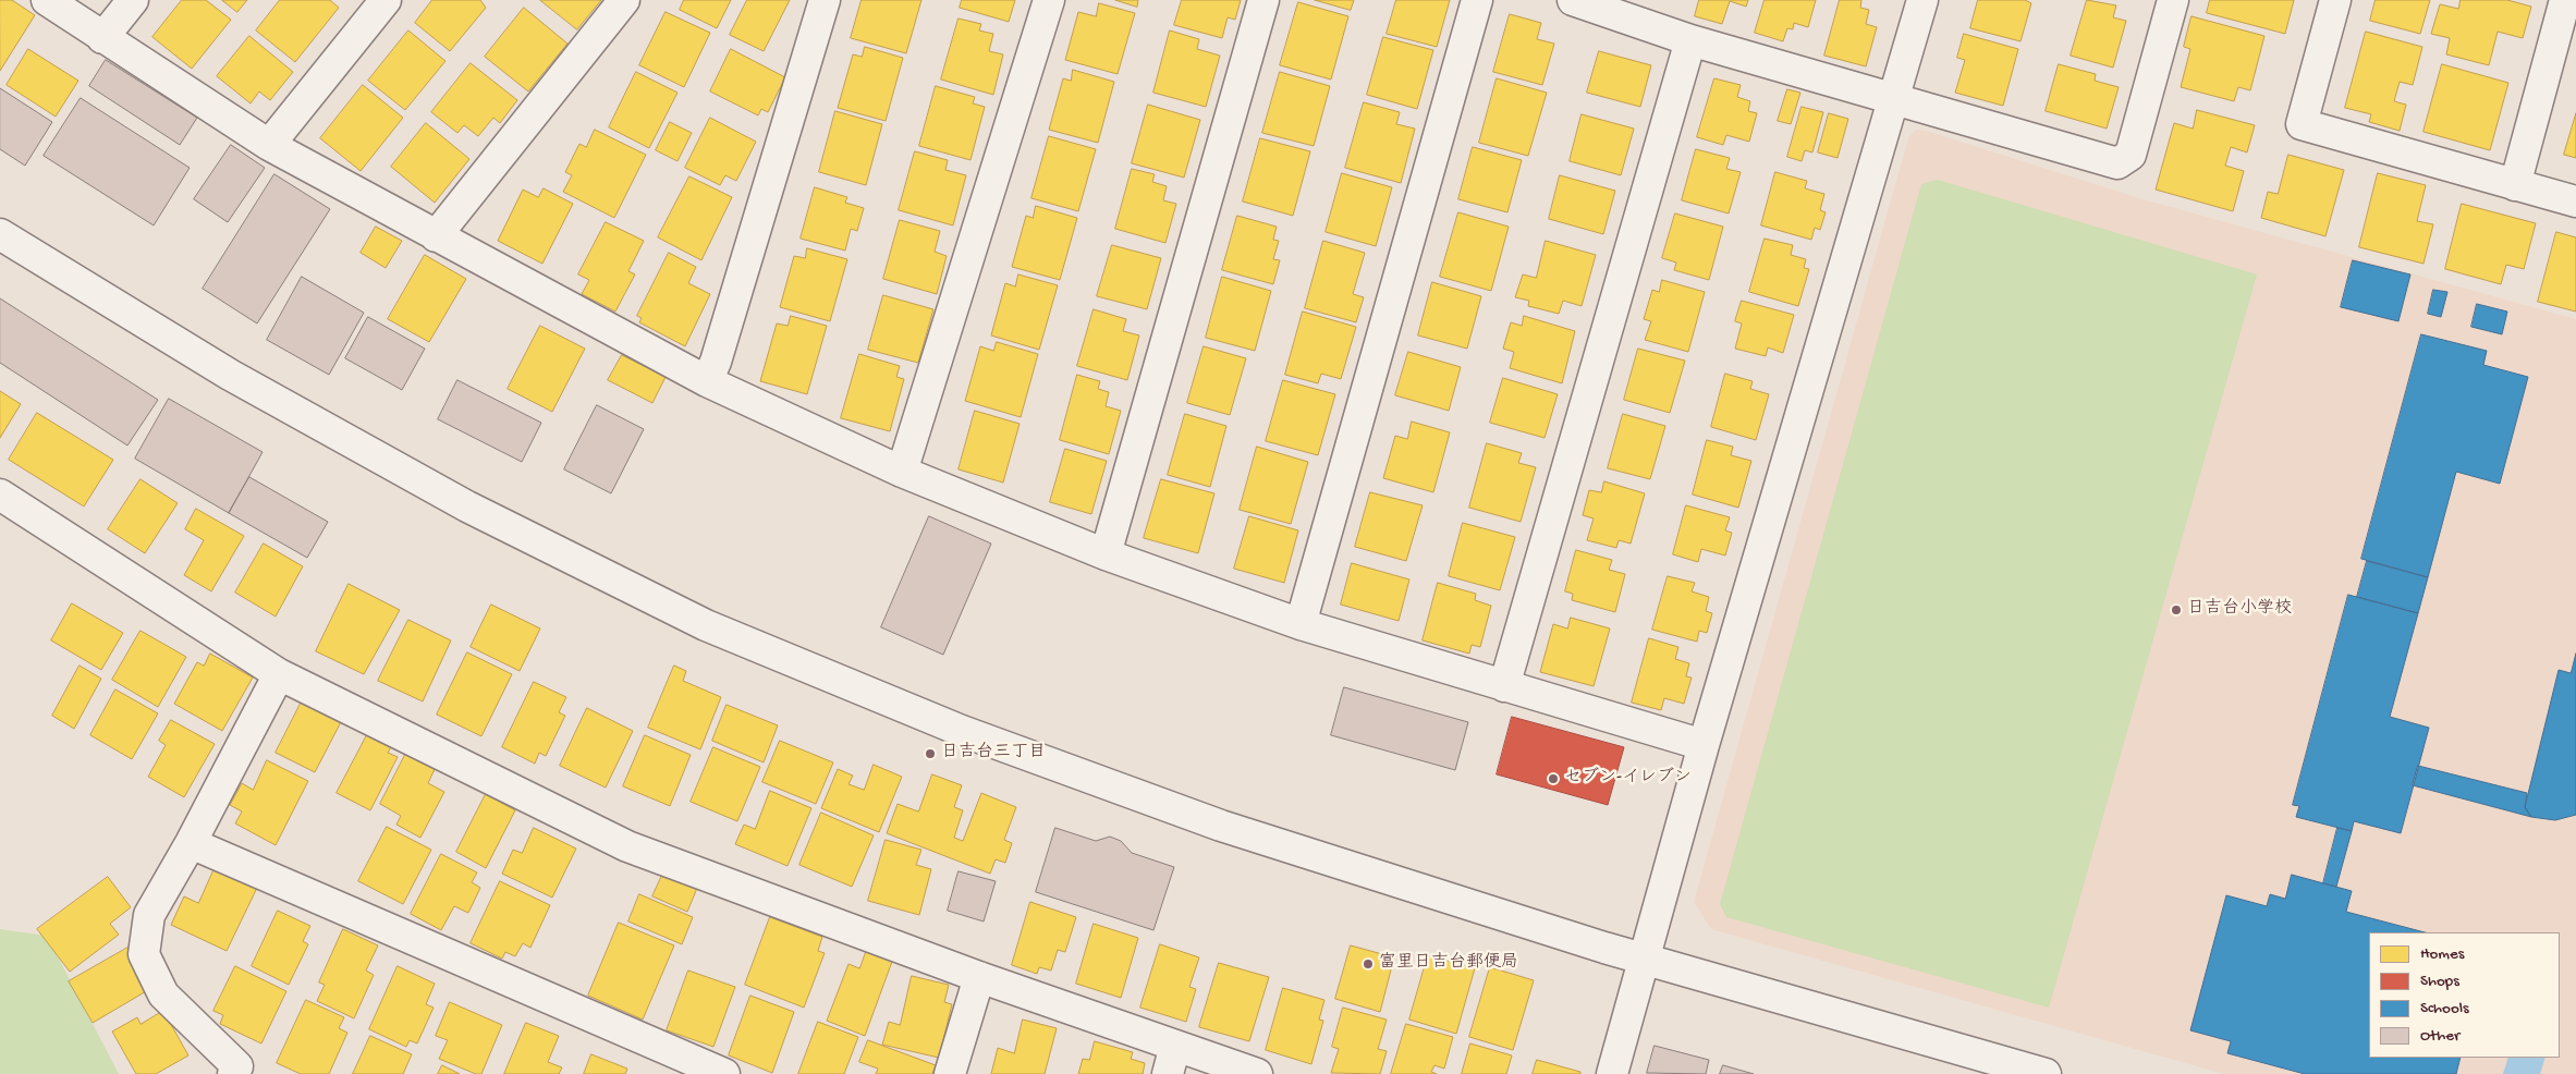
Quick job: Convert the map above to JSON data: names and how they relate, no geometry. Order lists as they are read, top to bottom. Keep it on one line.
{"places":["日吉台小学校","日吉台三丁目","セブン-イレブン","富里日吉台郵便局"],"legend":["Homes","Shops","Schools","Other"]}
